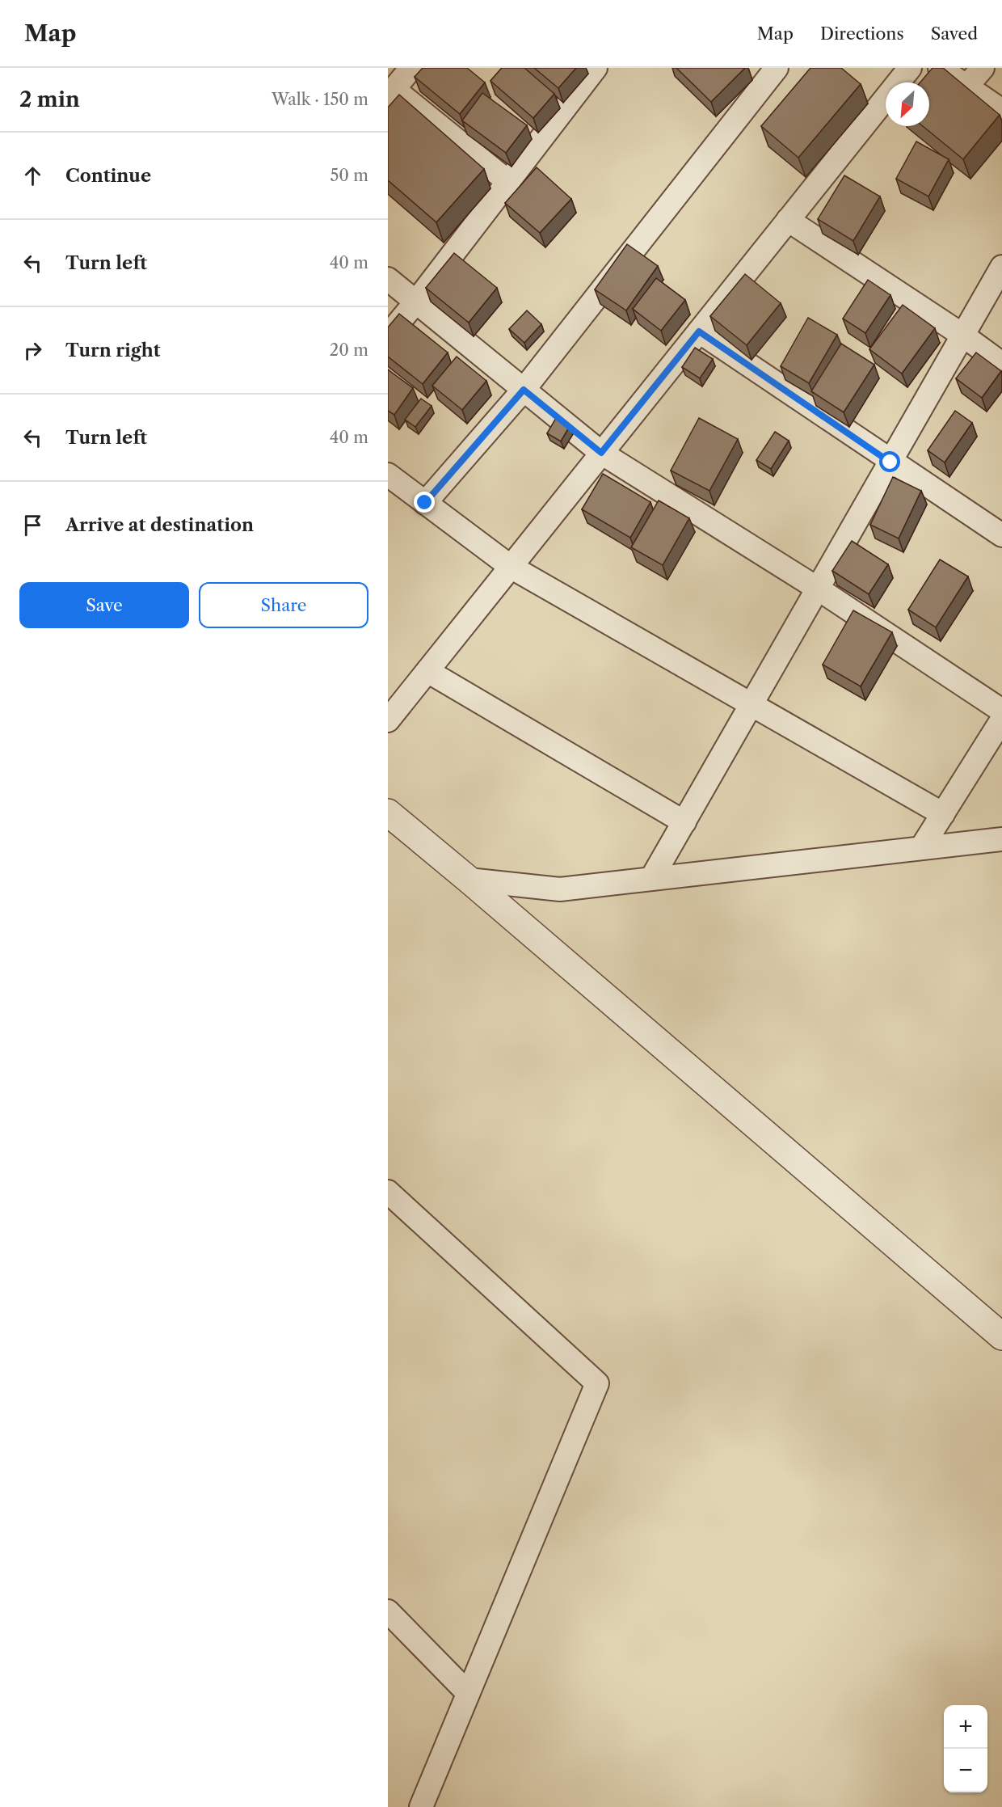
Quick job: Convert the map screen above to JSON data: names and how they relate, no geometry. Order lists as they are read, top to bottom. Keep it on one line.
{"north":"bottom left","page":{"header":"Map","nav":["Map","Directions","Saved"],"heading":["2 min","Walk · 150 m"],"list":[["Continue","50 m"],["Turn left","40 m"],["Turn right","20 m"],["Turn left","40 m"],"Arrive at destination"],"buttons":["Save","Share"],"map_buttons":["+","−"]}}
